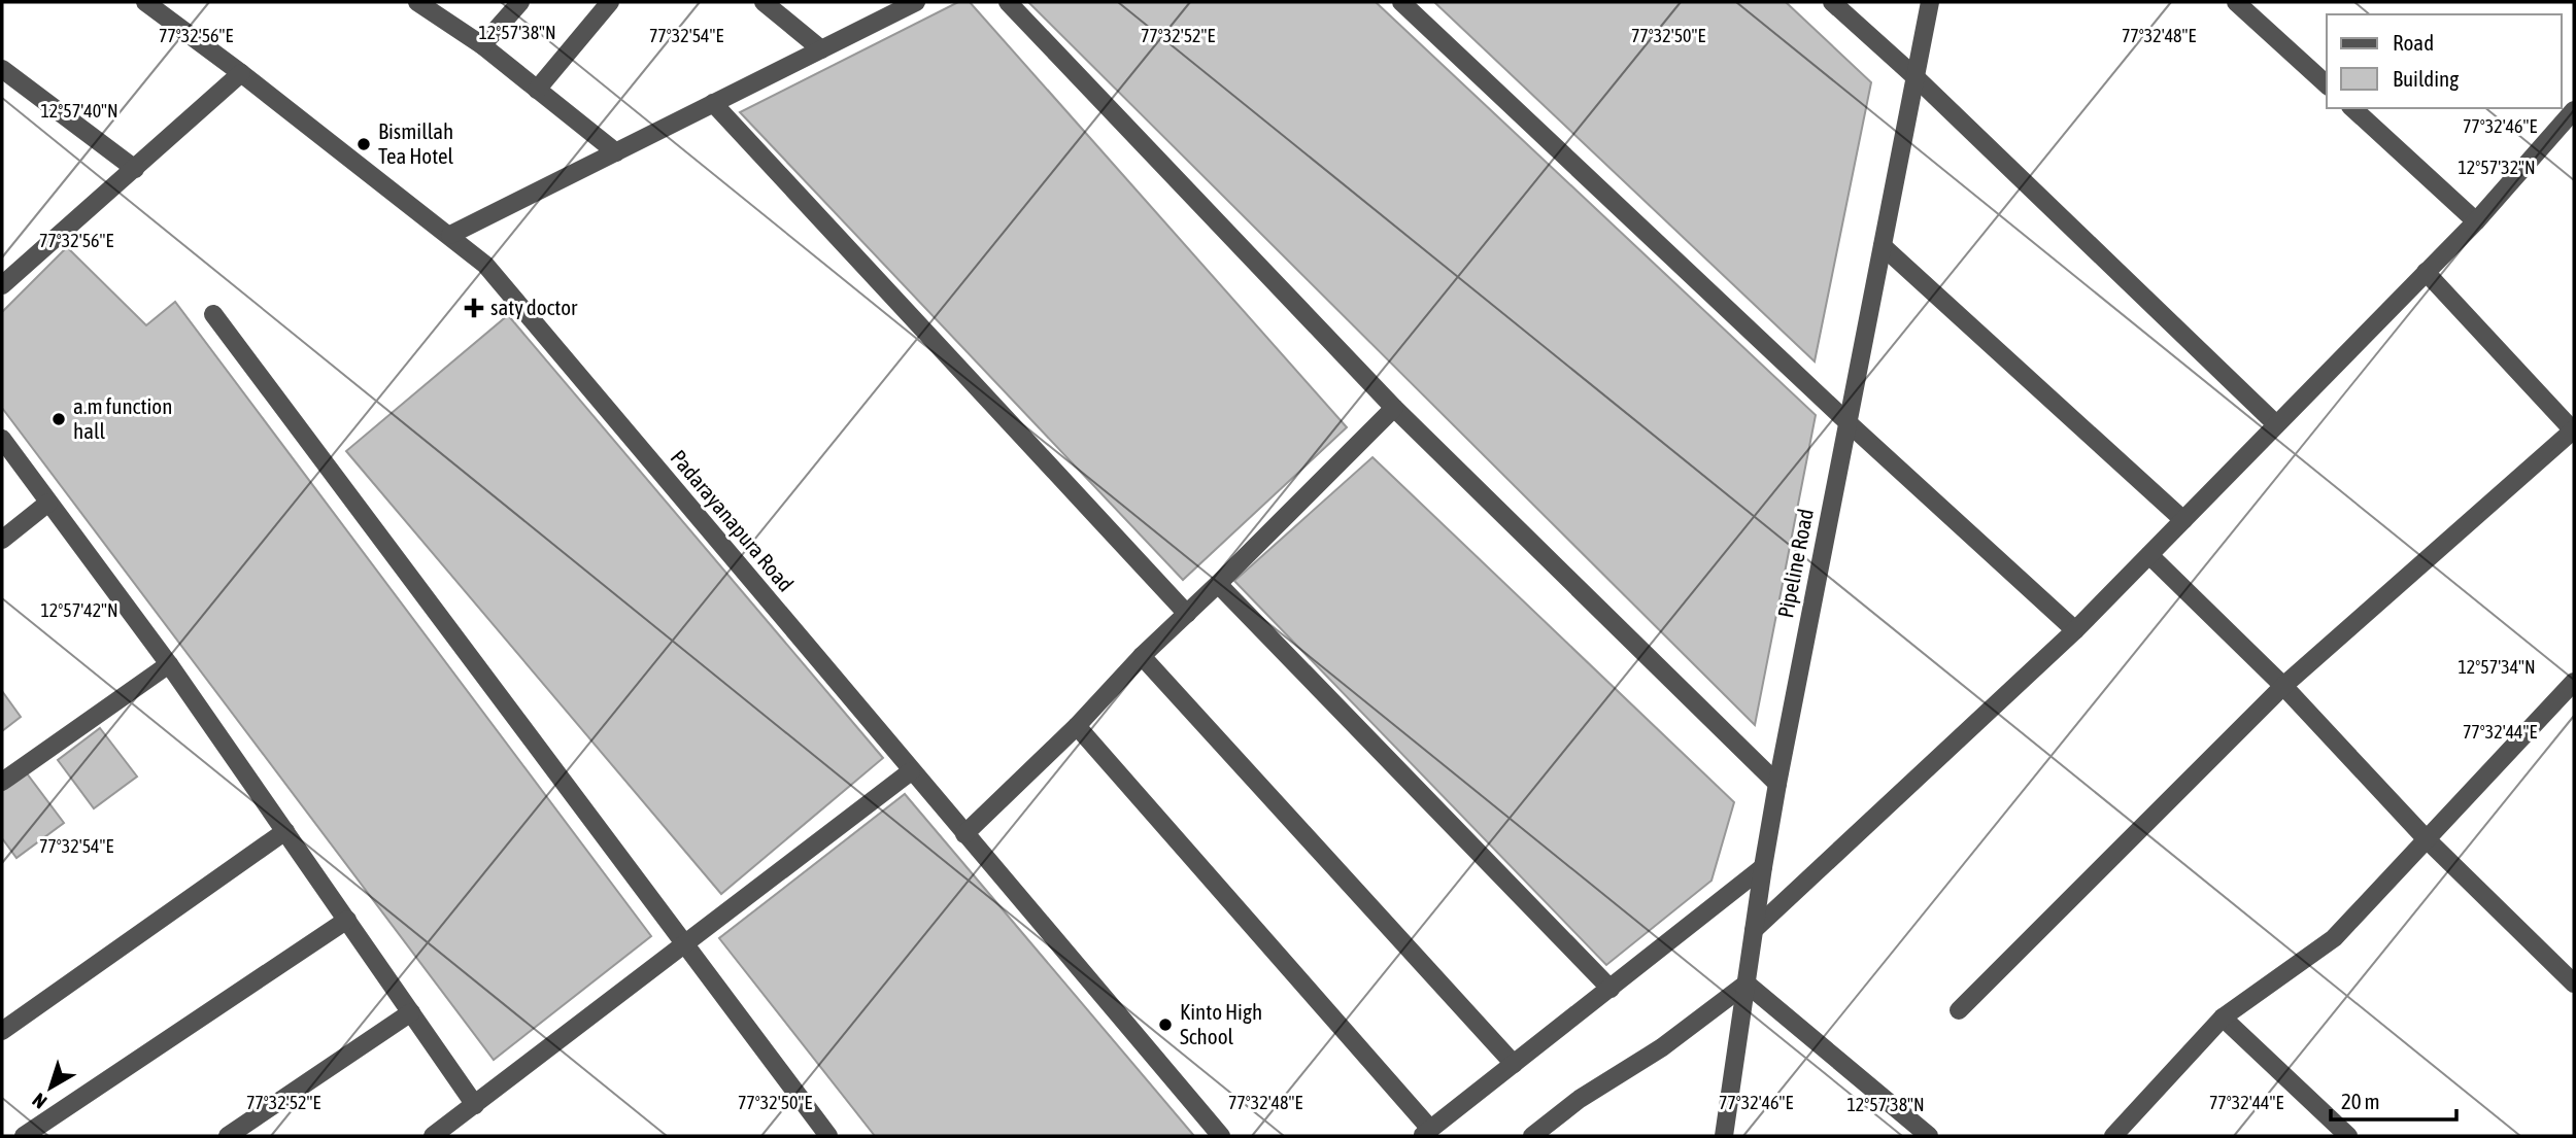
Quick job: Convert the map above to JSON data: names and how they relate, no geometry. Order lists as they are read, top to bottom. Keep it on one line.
{"streets":{"street":["Padarayanapura Road","Pipeline Road"]},"places":{"other":["Bismillah Tea Hotel","a.m function hall","Kinto High School"],"health":["saty doctor"]},"legend":["Road","Building"],"scale_bar":"20 m","north":"bottom left","coordinates":["12°57'38\"N","77°32'56\"E","77°32'54\"E","77°32'52\"E","77°32'50\"E","77°32'48\"E","12°57'40\"N","77°32'46\"E","12°57'32\"N","12°57'42\"N","12°57'34\"N","77°32'44\"E"]}
